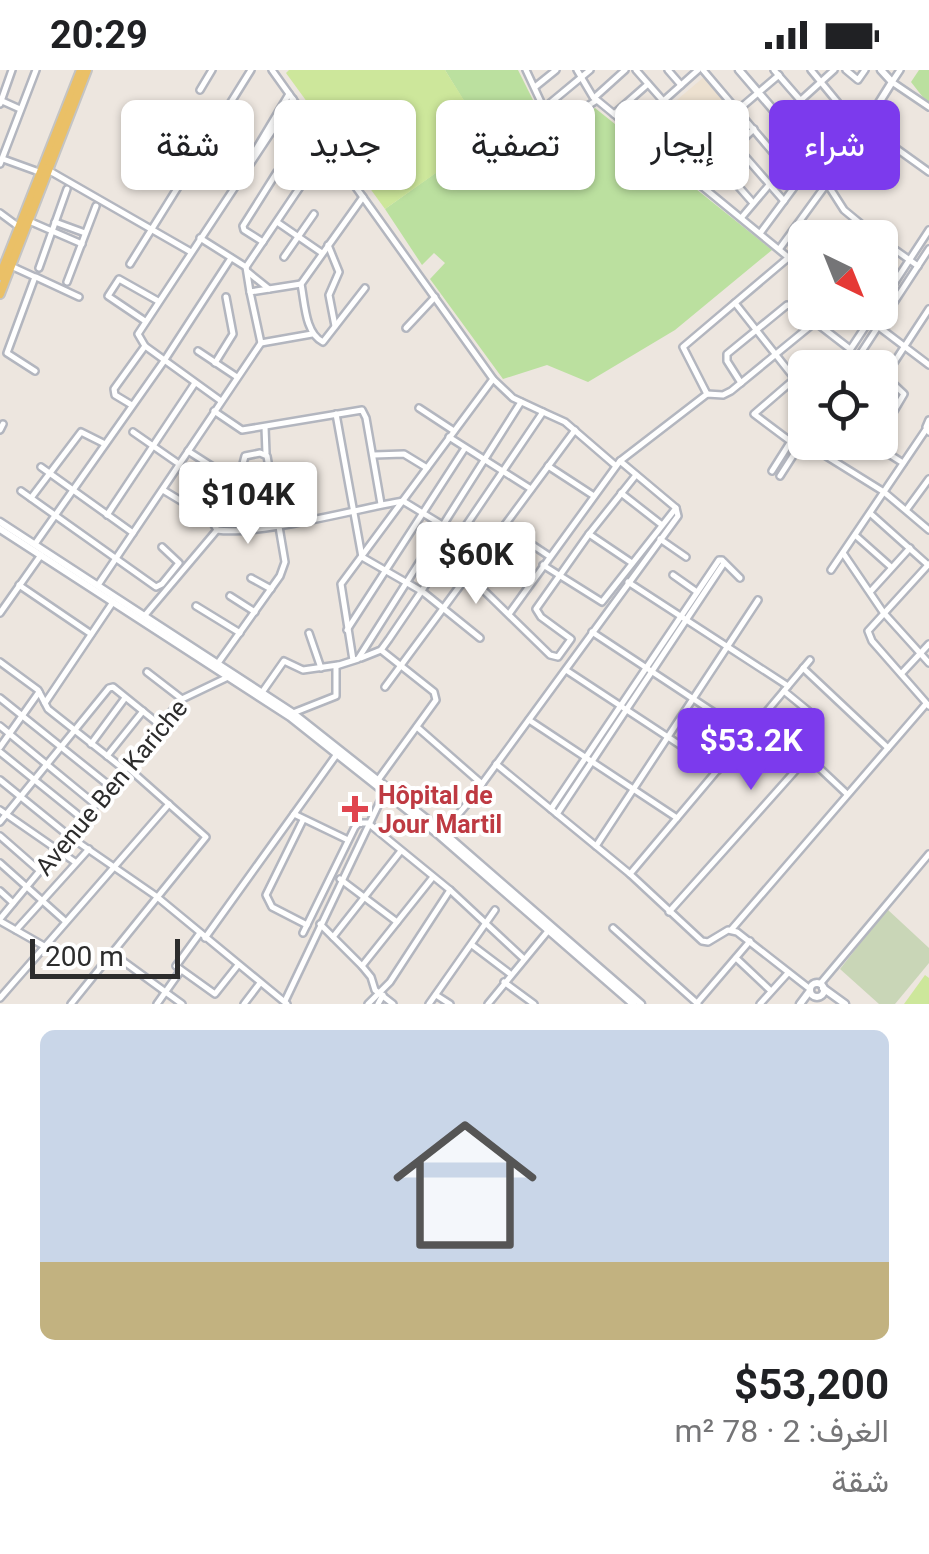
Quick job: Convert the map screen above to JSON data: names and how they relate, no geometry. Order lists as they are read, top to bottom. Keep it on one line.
{"streets":{"street":["Avenue Ben Kariche"]},"places":{"health":["Hôpital de Jour Martil"]},"scale_bar":"200 m","north":"bottom right","page":{"status":"20:29","chip":["شراء","إيجار","تصفية","جديد","شقة"],"price":["$104K","$60K","$53.2K"],"scale":"200 m","list":[{"name":"$53,200","note":"الغرف: 2 · 78 m² · شقة"}]}}
